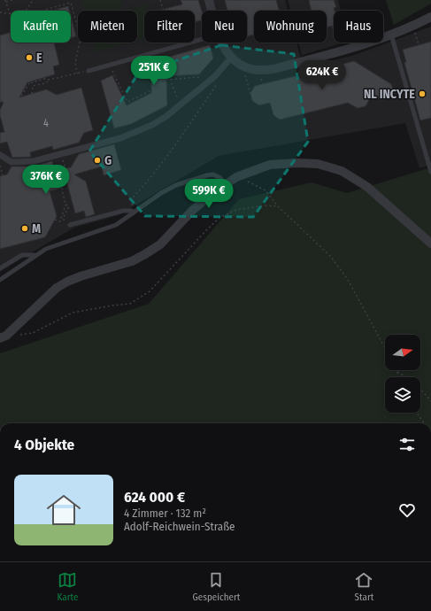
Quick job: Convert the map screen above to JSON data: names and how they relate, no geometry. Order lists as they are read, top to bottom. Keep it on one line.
{"places":["E","NL INCYTE","G","M"],"house_numbers":["4"],"north":"right","page":{"chip":["Kaufen","Mieten","Filter","Neu","Wohnung","Haus"],"price":["251K €","624K €","376K €","599K €"],"heading":"4 Objekte","list":[{"name":"624 000 €","note":"4 Zimmer · 132 m² · Adolf-Reichwein-Straße"}],"tabs":["Karte","Gespeichert","Start"]}}
